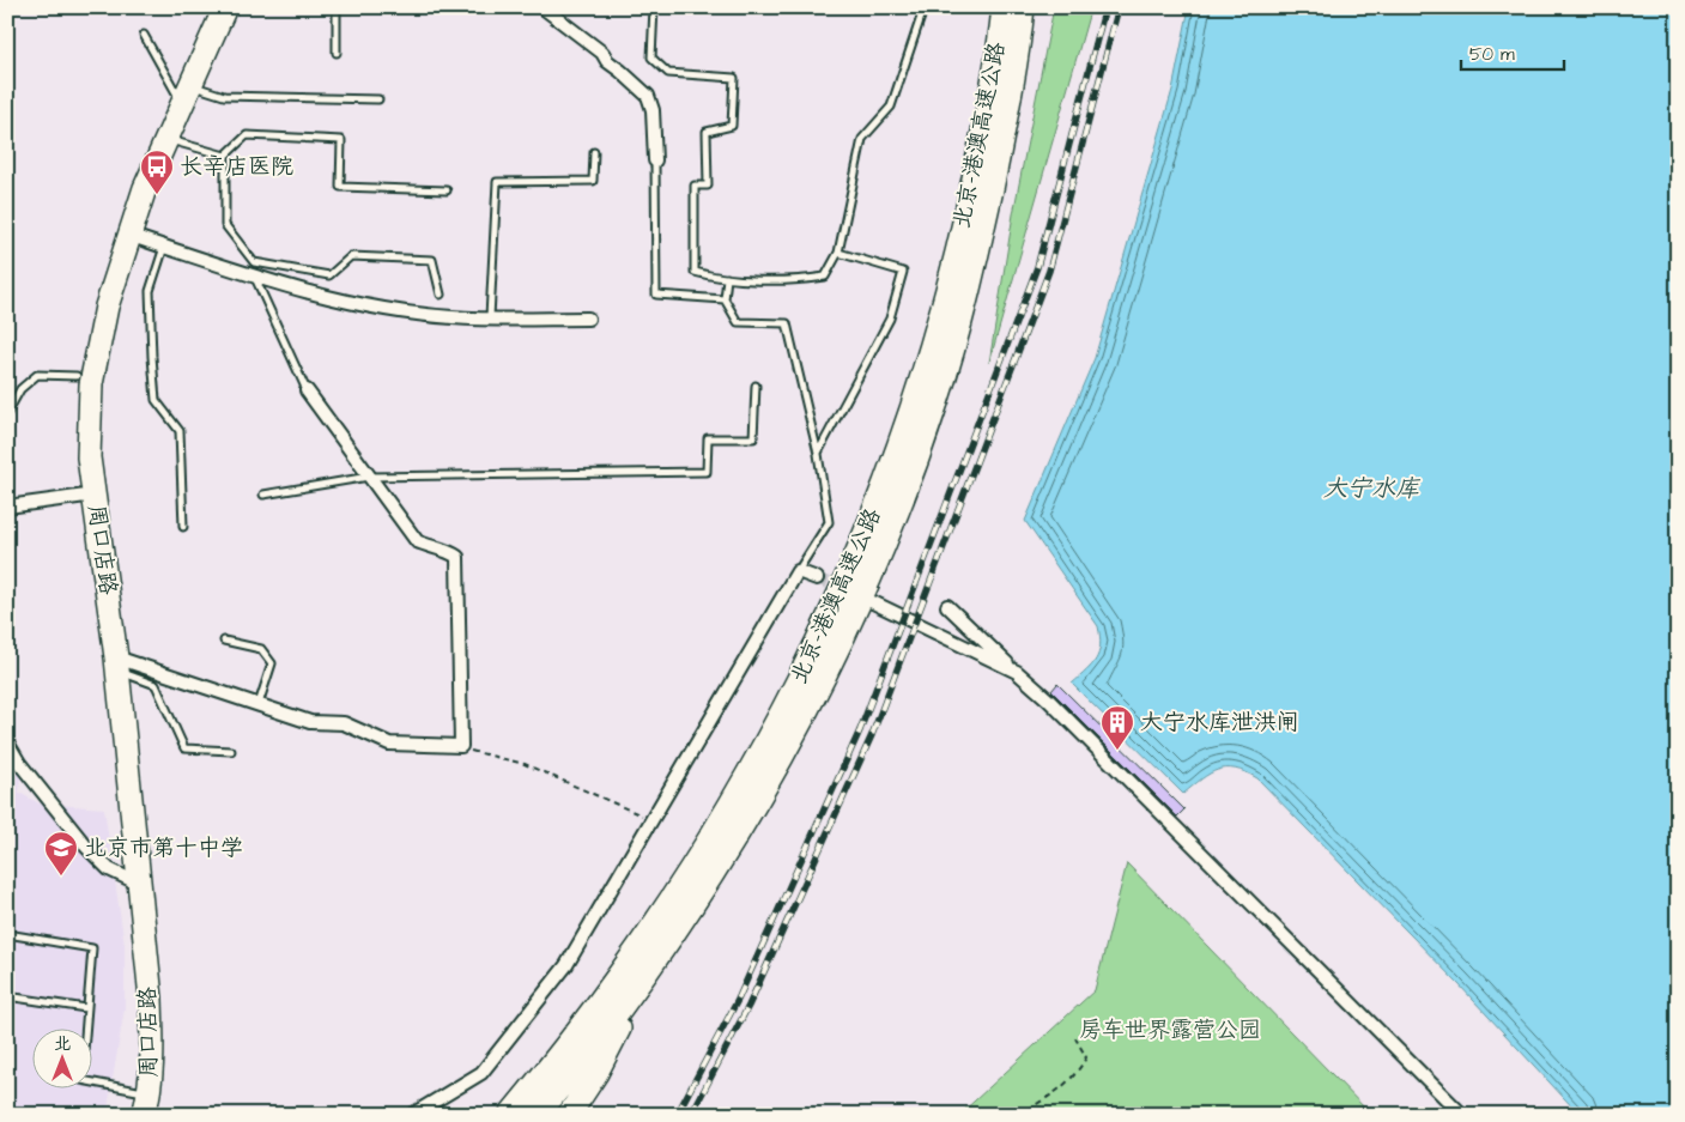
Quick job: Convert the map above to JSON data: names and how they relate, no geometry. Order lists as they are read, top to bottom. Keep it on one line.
{"streets":{"highway":["北京-港澳高速公路","周口店路"]},"water":["大宁水库"],"parks":["房车世界露营公园"],"places":{"bus stop":["长辛店医院"],"building":["大宁水库泄洪闸"],"school or university":["北京市第十中学"]},"scale_bar":"50 m","north":"top"}
